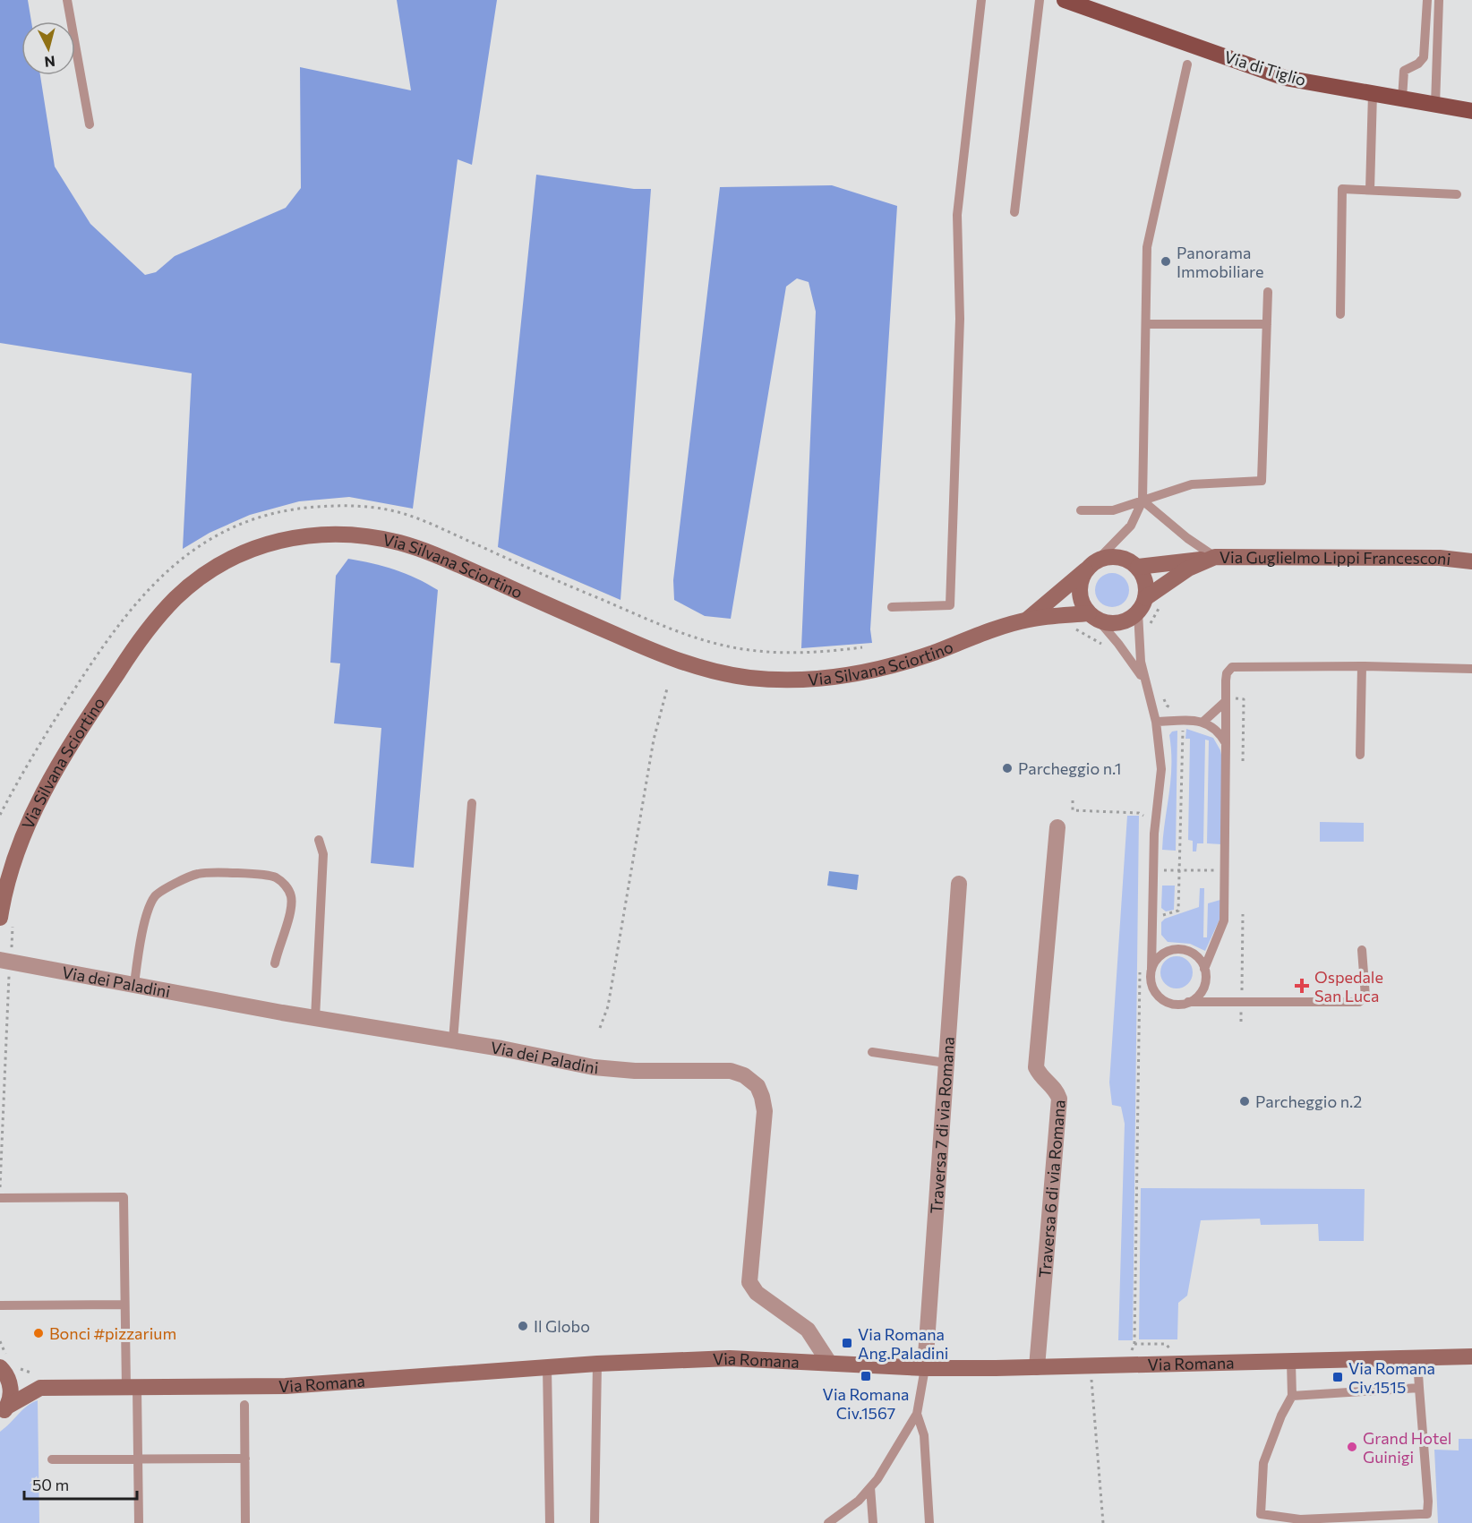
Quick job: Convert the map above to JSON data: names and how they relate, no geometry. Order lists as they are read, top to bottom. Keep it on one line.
{"streets":{"main road":["Via di Tiglio"],"street":["Via Guglielmo Lippi Francesconi","Via Silvana Sciortino","Via dei Paladini","Traversa 7 di via Romana","Traversa 6 di via Romana","Via Romana"]},"crossings":[["Via Guglielmo Lippi Francesconi","Via Silvana Sciortino"],["Via dei Paladini","Via Romana"],["Traversa 7 di via Romana","Via Romana"],["Traversa 6 di via Romana","Via Romana"]],"places":{"other":["Panorama Immobiliare","Parcheggio n.1","Parcheggio n.2","Il Globo","Bonci #pizzarium","Grand Hotel Guinigi"],"health":["Ospedale San Luca"],"transit":["Via Romana Ang.Paladini","Via Romana Civ.1567","Via Romana Civ.1515"]},"scale_bar":"50 m","north":"bottom"}
